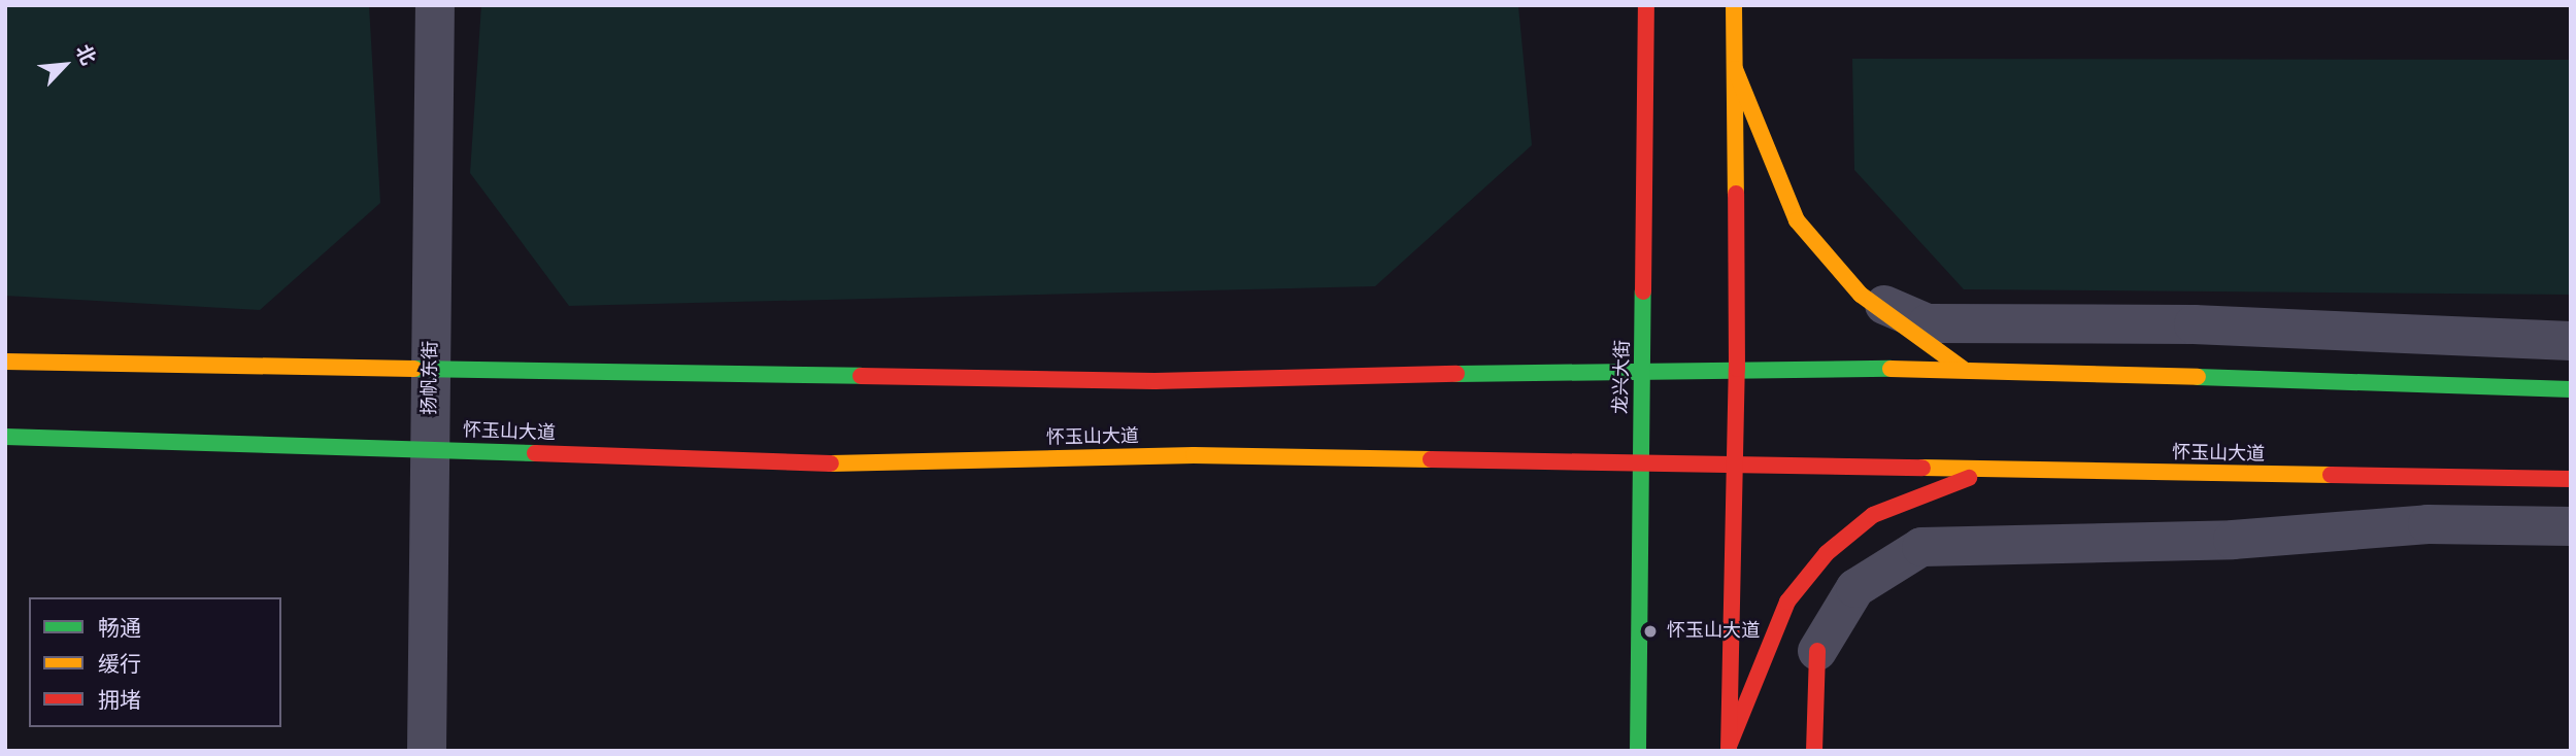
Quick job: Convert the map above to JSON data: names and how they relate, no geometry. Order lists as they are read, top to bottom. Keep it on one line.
{"streets":{"street":["龙兴大街","扬帆东街","怀玉山大道"]},"crossings":[["龙兴大街","怀玉山大道"],["扬帆东街","怀玉山大道"]],"places":["怀玉山大道"],"legend":["畅通","缓行","拥堵"],"north":"top right"}
